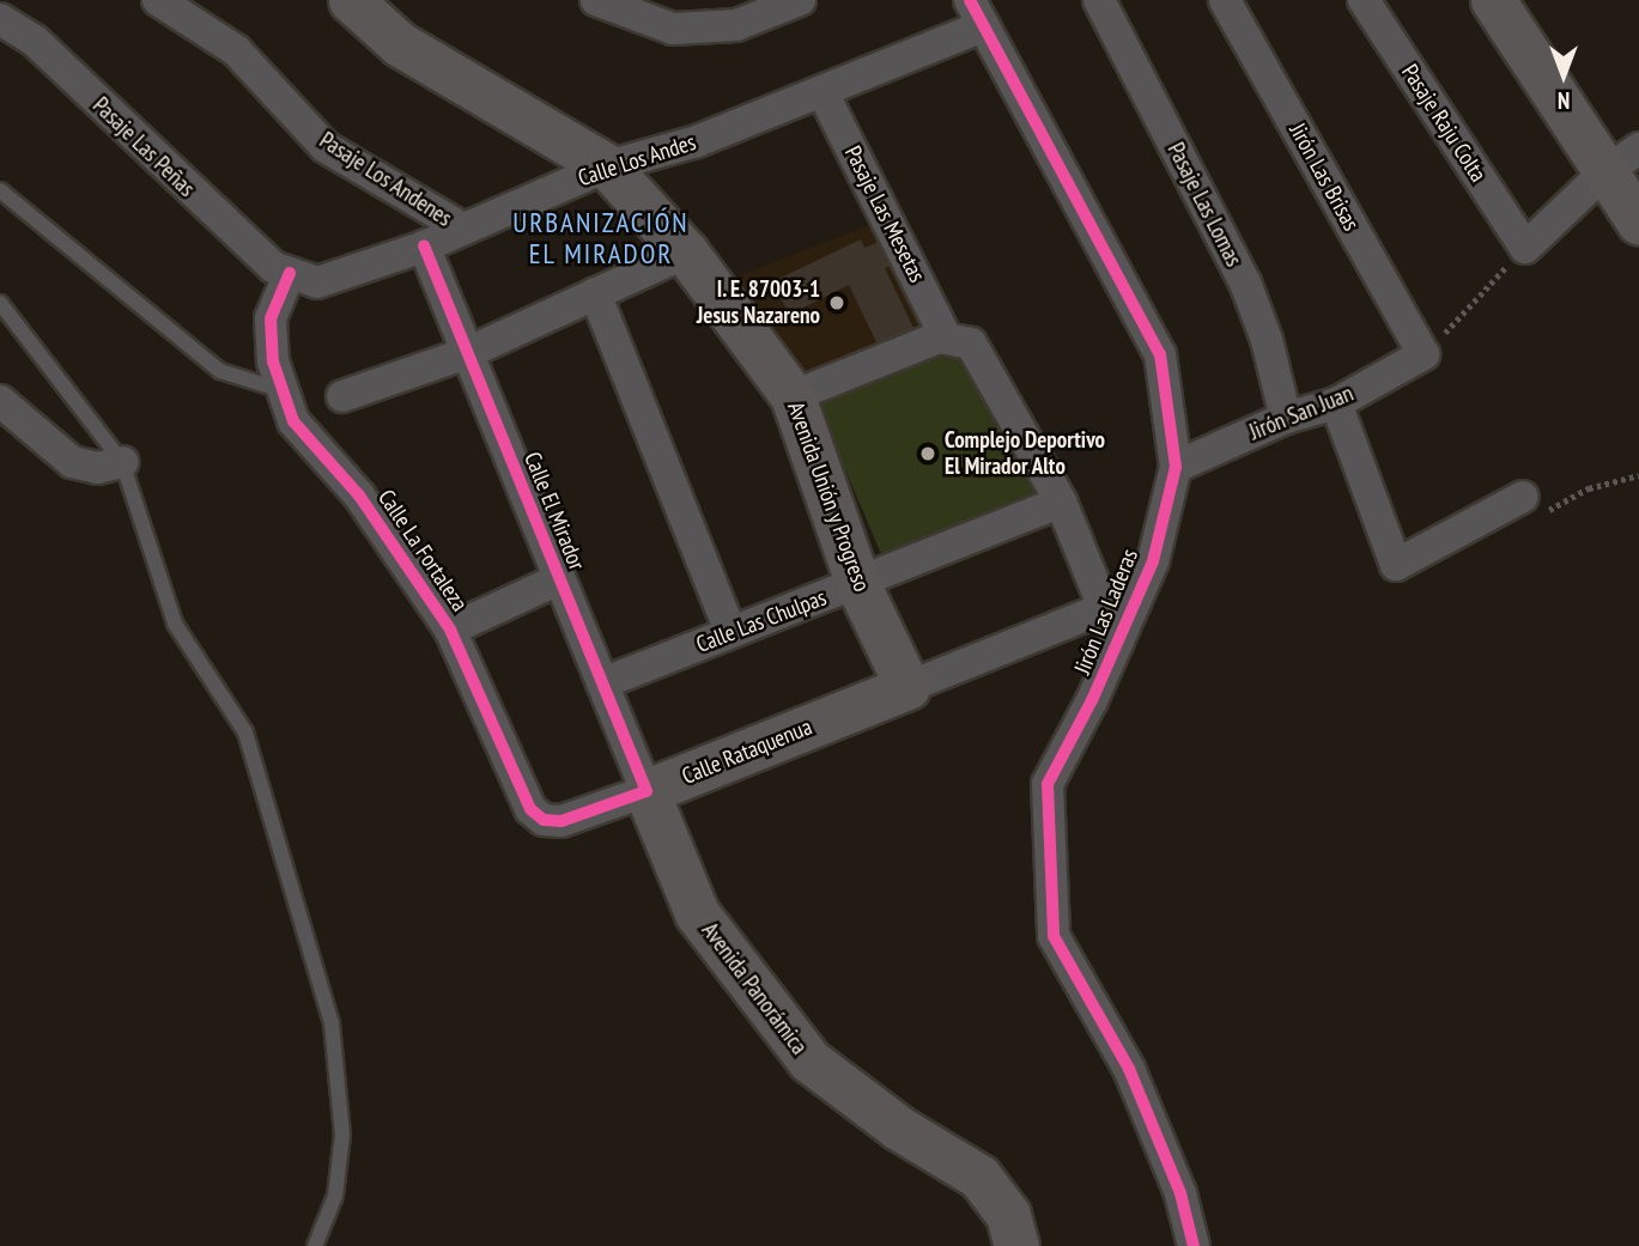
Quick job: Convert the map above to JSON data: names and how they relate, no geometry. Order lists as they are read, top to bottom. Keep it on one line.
{"streets":{"main road":["Avenida Unión y Progreso","Calle Rataquenua","Avenida Panorámica"],"street":["Pasaje Raju Colta","Pasaje Las Peñas","Calle Los Andes","Jirón Las Brisas","Pasaje Los Andenes","Pasaje Las Lomas","Pasaje Las Mesetas","Jirón San Juan","Calle El Mirador","Calle La Fortaleza","Jirón Las Laderas","Calle Las Chulpas"]},"crossings":[["Pasaje Las Peñas","Calle Los Andes"],["Pasaje Las Peñas","Calle La Fortaleza"],["Calle Los Andes","Pasaje Los Andenes"],["Calle Los Andes","Pasaje Las Mesetas"],["Calle Los Andes","Avenida Unión y Progreso"],["Calle Los Andes","Calle El Mirador"],["Calle Los Andes","Calle La Fortaleza"],["Calle Los Andes","Jirón Las Laderas"],["Jirón Las Brisas","Jirón San Juan"],["Pasaje Las Lomas","Jirón San Juan"],["Jirón San Juan","Jirón Las Laderas"],["Avenida Unión y Progreso","Calle Las Chulpas"],["Avenida Unión y Progreso","Calle Rataquenua"],["Calle El Mirador","Calle Las Chulpas"],["Calle El Mirador","Calle Rataquenua"],["Calle El Mirador","Avenida Panorámica"],["Calle La Fortaleza","Calle Rataquenua"],["Calle Rataquenua","Avenida Panorámica"]],"districts":["URBANIZACIÓN EL MIRADOR"],"places":["I. E. 87003-1 Jesus Nazareno","Complejo Deportivo El Mirador Alto"],"north":"bottom"}
